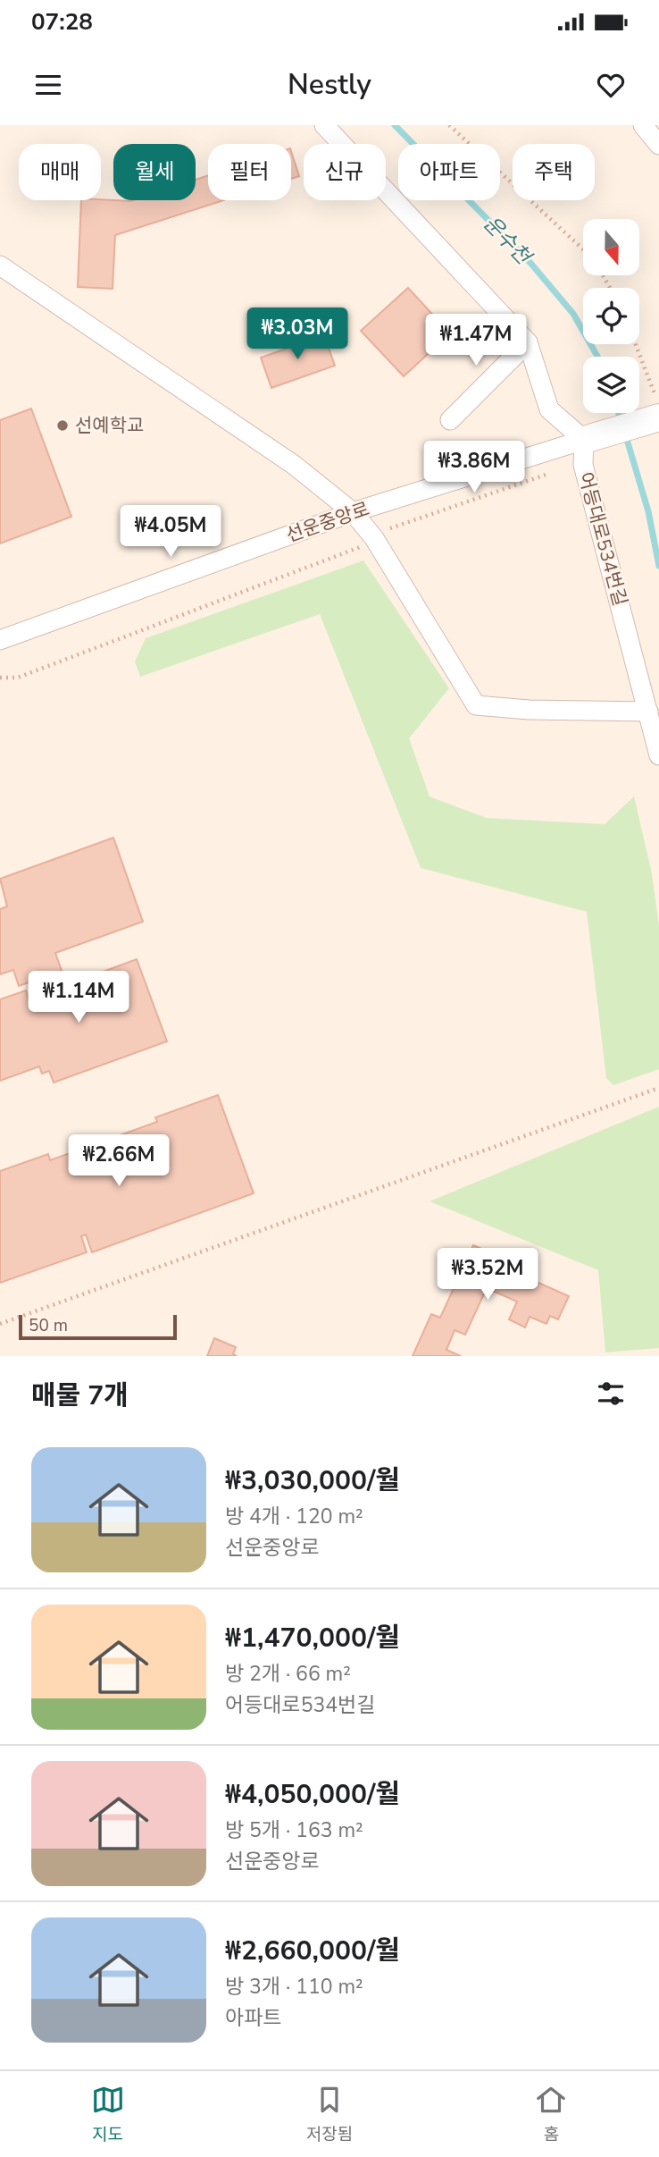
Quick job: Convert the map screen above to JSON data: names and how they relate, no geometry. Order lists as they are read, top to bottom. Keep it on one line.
{"streets":{"street":["선운중앙로","어등대로534번길"]},"crossings":[["선운중앙로","어등대로534번길"]],"water":["운수천"],"places":["선예학교"],"scale_bar":"50 m","north":"bottom","page":{"status":"07:28","header":"Nestly","chip":["매매","월세","필터","신규","아파트","주택"],"price":["₩3.03M","₩1.47M","₩3.86M","₩4.05M","₩1.14M","₩2.66M","₩3.52M"],"scale":"50 m","heading":"매물 7개","list":[{"name":"₩3,030,000/월","note":"방 4개 · 120 m² · 선운중앙로"},{"name":"₩1,470,000/월","note":"방 2개 · 66 m² · 어등대로534번길"},{"name":"₩4,050,000/월","note":"방 5개 · 163 m² · 선운중앙로"},{"name":"₩2,660,000/월","note":"방 3개 · 110 m² · 아파트"}],"tabs":["지도","저장됨","홈"]}}
